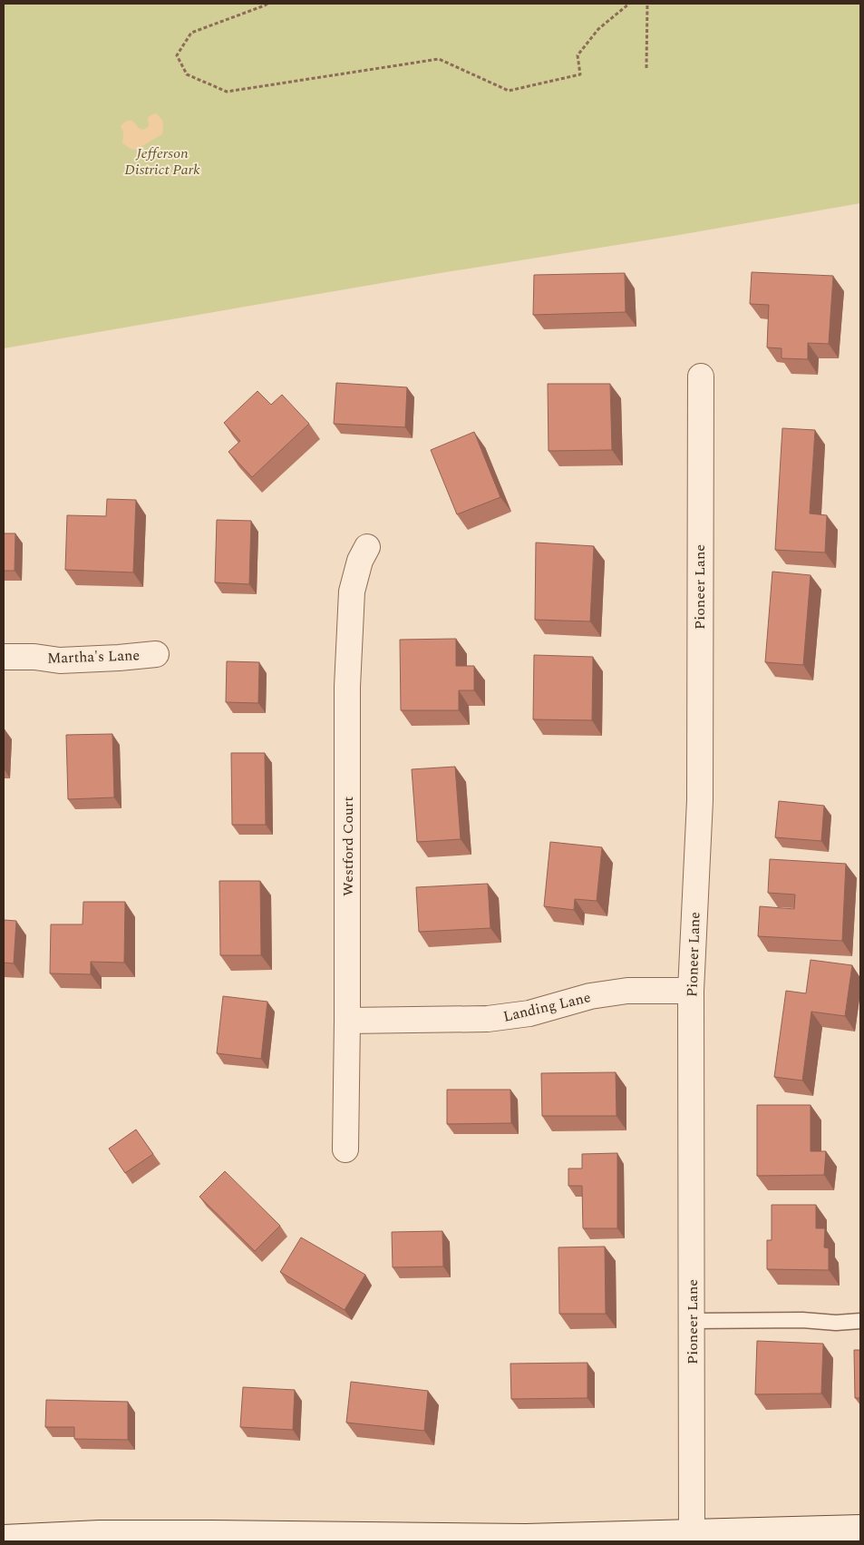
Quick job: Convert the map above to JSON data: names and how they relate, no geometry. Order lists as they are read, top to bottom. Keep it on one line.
{"streets":{"street":["Pioneer Lane","Martha's Lane","Westford Court","Landing Lane"]},"crossings":[["Pioneer Lane","Landing Lane"],["Westford Court","Landing Lane"]],"parks":["Jefferson District Park"]}
